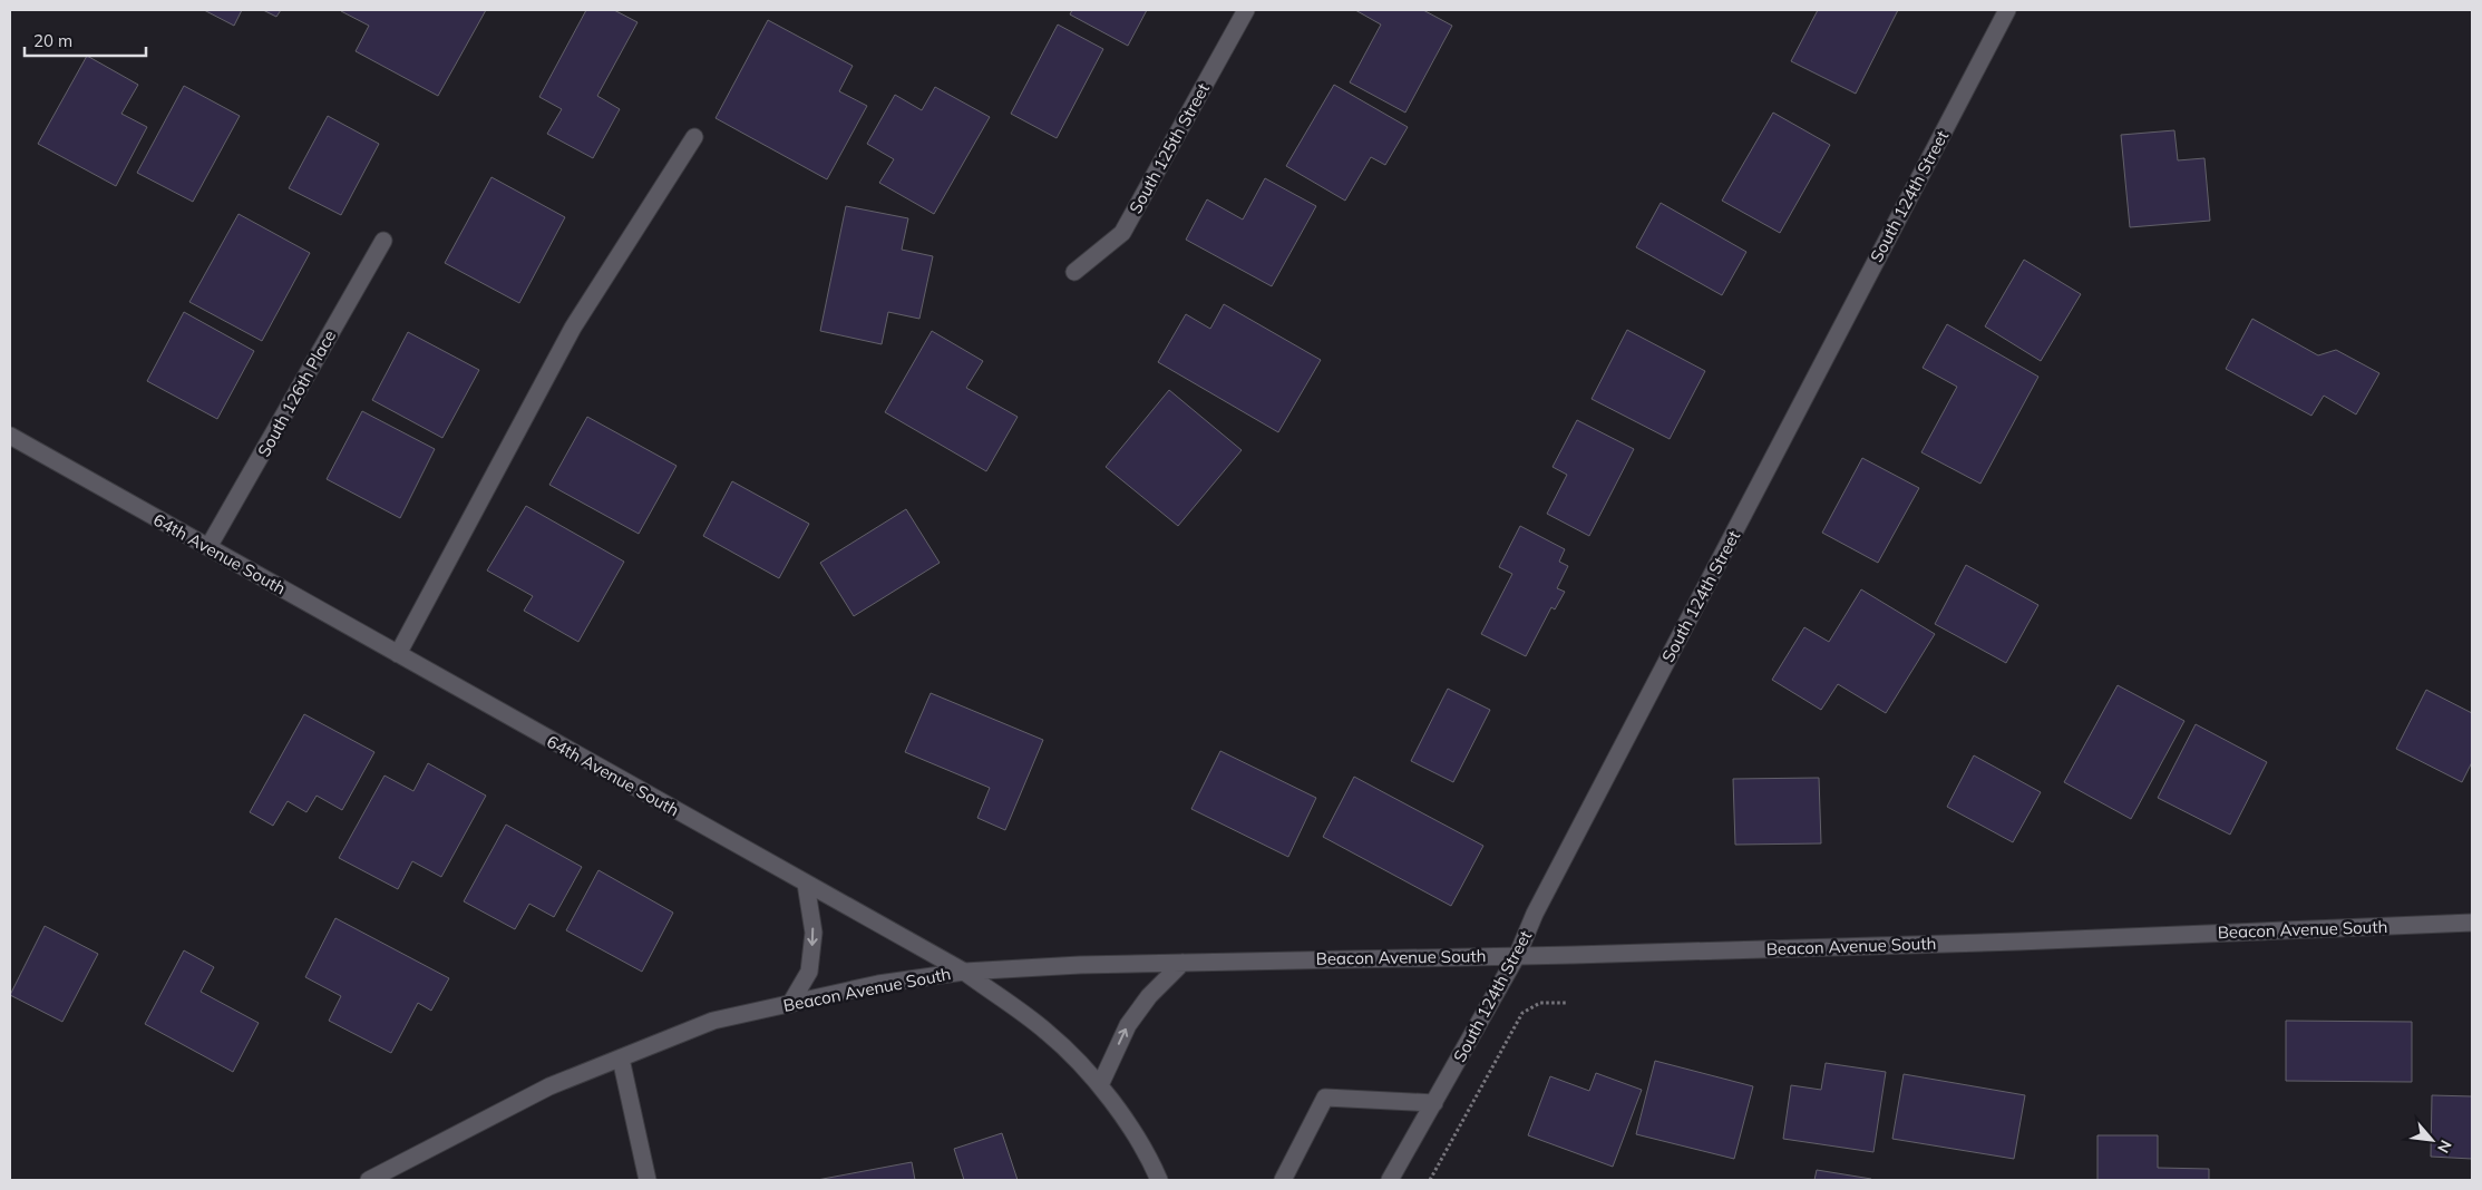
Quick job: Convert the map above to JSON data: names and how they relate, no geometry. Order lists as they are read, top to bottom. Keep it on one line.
{"streets":{"street":["South 125th Street","South 124th Street","South 126th Place","64th Avenue South","Beacon Avenue South"]},"crossings":[["South 124th Street","Beacon Avenue South"],["South 126th Place","64th Avenue South"],["64th Avenue South","Beacon Avenue South"]],"scale_bar":"20 m","north":"bottom right"}
